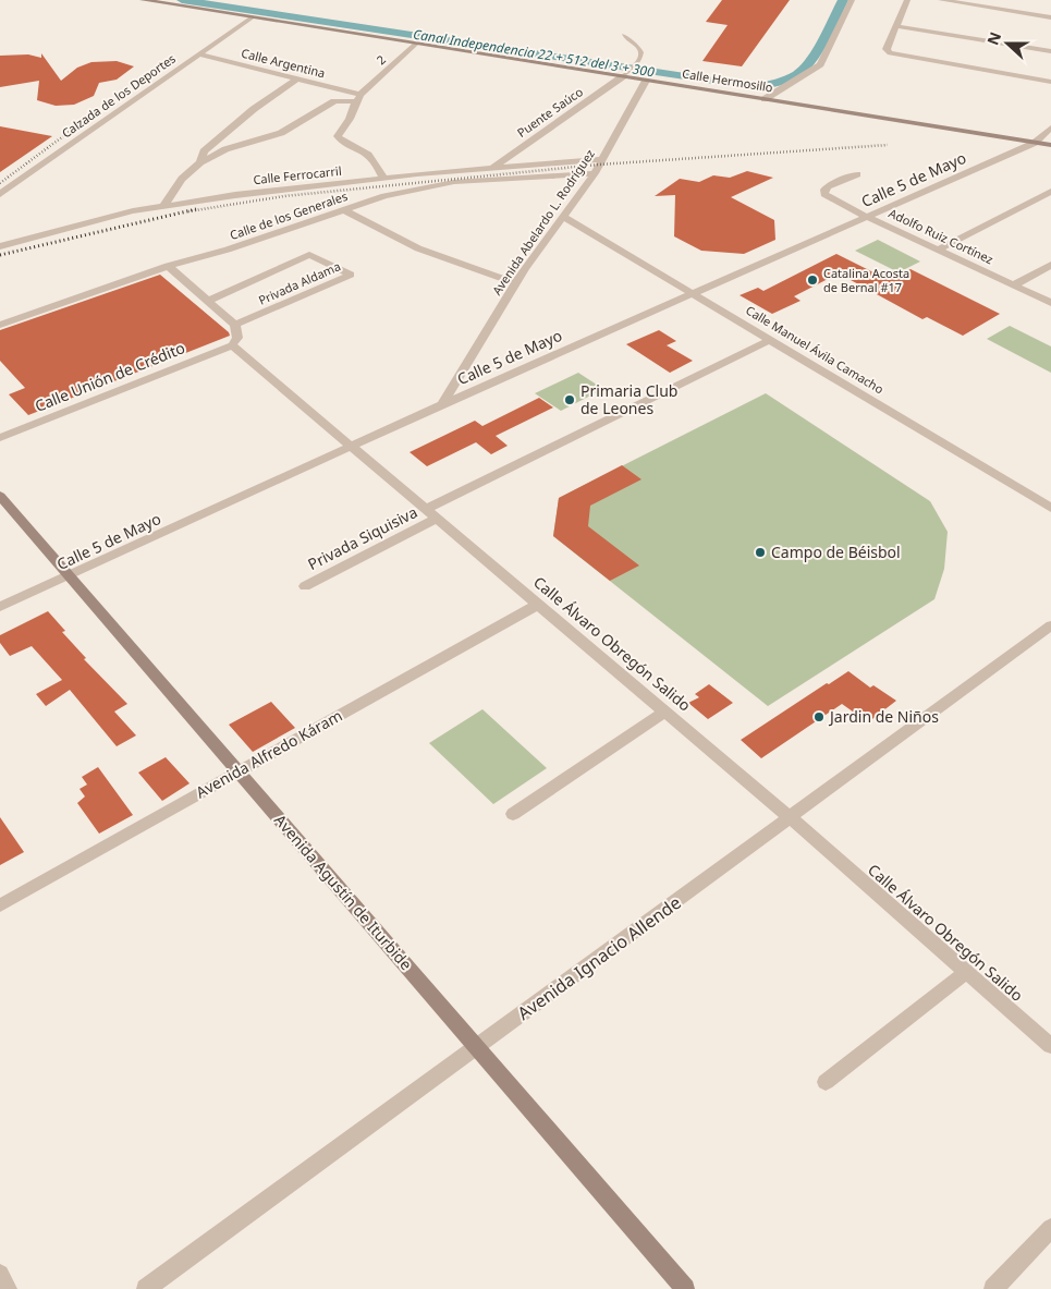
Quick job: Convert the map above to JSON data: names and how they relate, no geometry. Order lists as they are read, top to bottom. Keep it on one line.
{"streets":{"street":["2","Calle Argentina","Calle Hermosillo","Calzada de los Deportes","Puente Saúco","Calle Ferrocarril","Calle 5 de Mayo","Calle de los Generales","Avenida Abelardo L. Rodríguez","Adolfo Ruiz Cortínez","Privada Aldama","Calle Manuel Ávila Camacho","Calle Unión de Crédito","Privada Siquisiva","Calle Álvaro Obregón Salido","Avenida Alfredo Káram","Avenida Agustín de Iturbide","Avenida Ignacio Allende"]},"crossings":[["2","Calle Argentina"],["2","Calle Hermosillo"],["Calle Argentina","Calzada de los Deportes"],["Calle Hermosillo","Calzada de los Deportes"],["Calle Hermosillo","Puente Saúco"],["Calle Hermosillo","Calle 5 de Mayo"],["Calle Hermosillo","Avenida Abelardo L. Rodríguez"],["Puente Saúco","Calle Ferrocarril"],["Calle Ferrocarril","Avenida Abelardo L. Rodríguez"],["Calle 5 de Mayo","Avenida Abelardo L. Rodríguez"],["Calle 5 de Mayo","Adolfo Ruiz Cortínez"],["Calle 5 de Mayo","Calle Manuel Ávila Camacho"],["Calle 5 de Mayo","Calle Álvaro Obregón Salido"],["Calle 5 de Mayo","Avenida Agustín de Iturbide"],["Calle de los Generales","Avenida Abelardo L. Rodríguez"],["Avenida Abelardo L. Rodríguez","Calle Manuel Ávila Camacho"],["Calle Manuel Ávila Camacho","Privada Siquisiva"],["Calle Unión de Crédito","Calle Álvaro Obregón Salido"],["Privada Siquisiva","Calle Álvaro Obregón Salido"],["Calle Álvaro Obregón Salido","Avenida Alfredo Káram"],["Calle Álvaro Obregón Salido","Avenida Ignacio Allende"],["Avenida Alfredo Káram","Avenida Agustín de Iturbide"],["Avenida Agustín de Iturbide","Avenida Ignacio Allende"]],"water":["Canal Independencia 22 + 512 del 3 + 300"],"places":["Catalina Acosta de Bernal #17","Primaria Club de Leones","Campo de Béisbol","Jardin de Niños"],"north":"left"}
